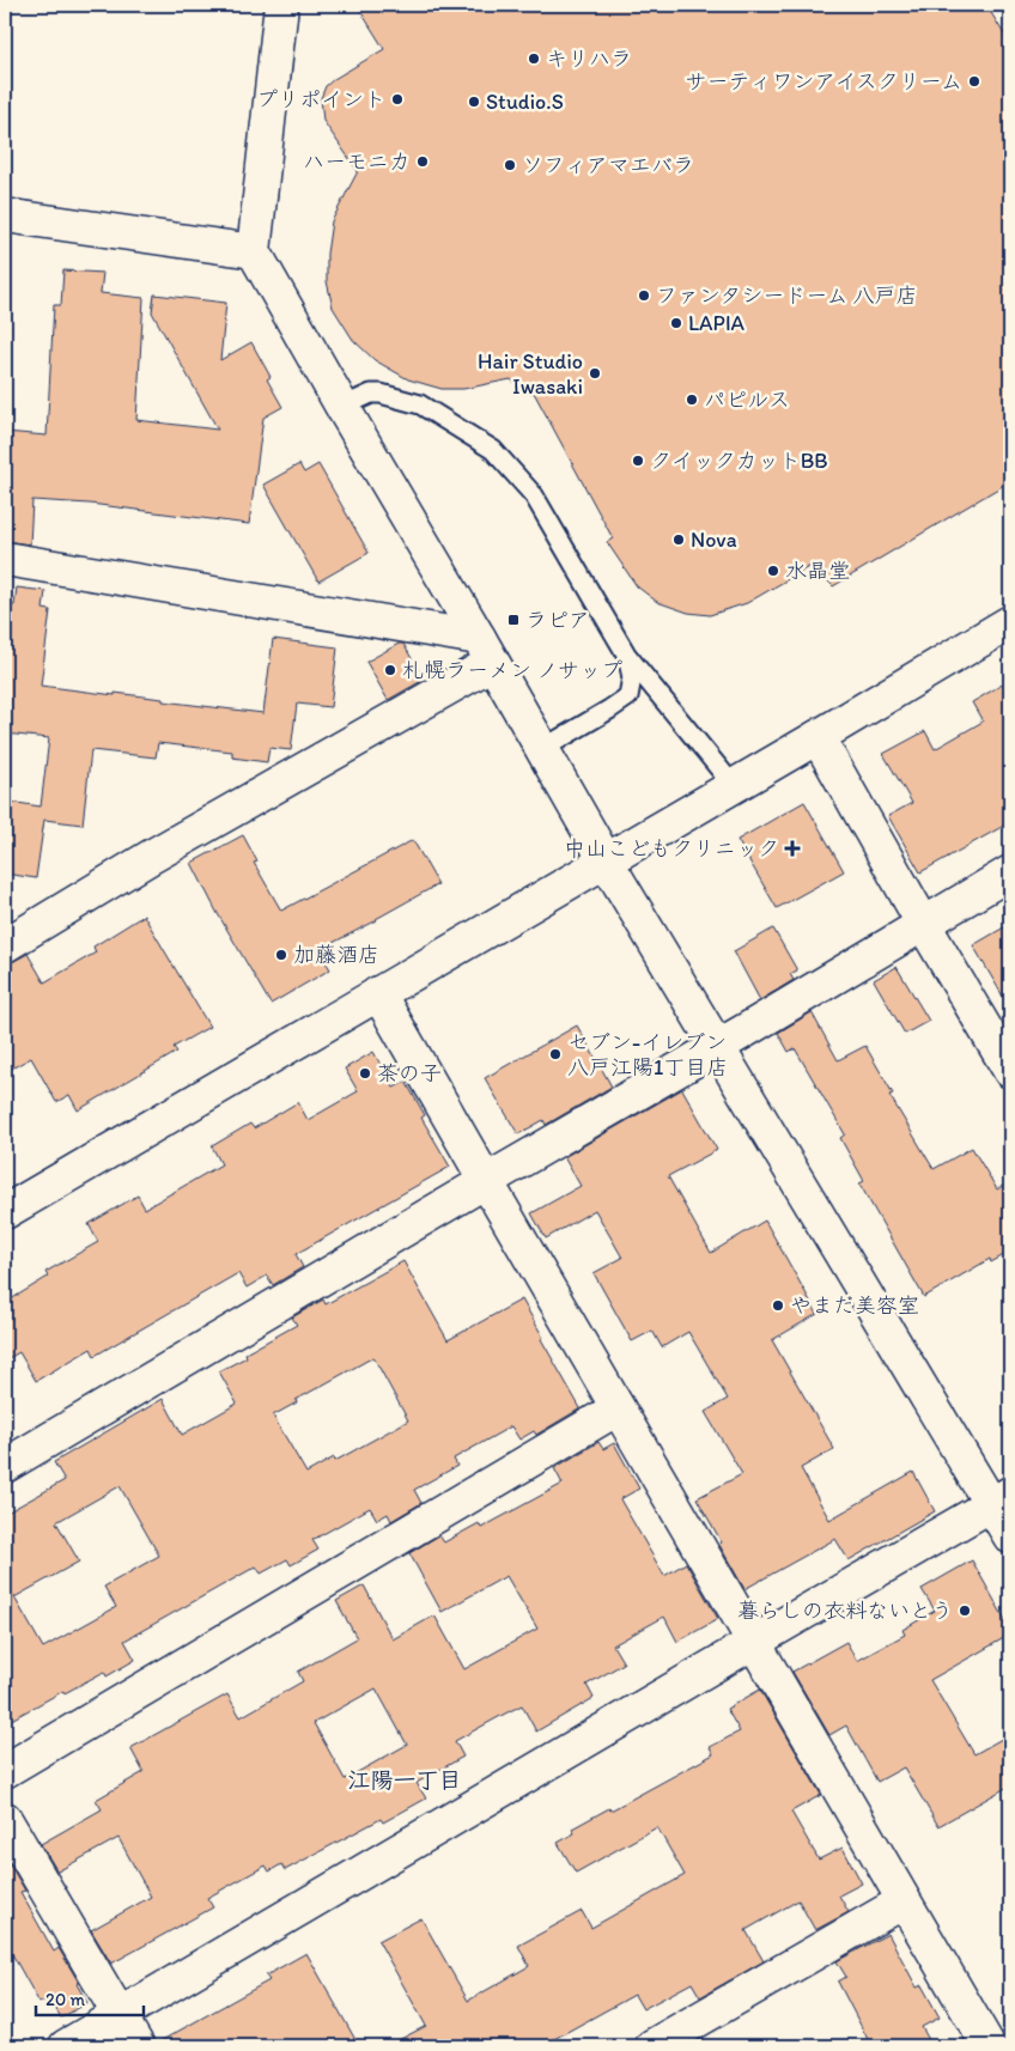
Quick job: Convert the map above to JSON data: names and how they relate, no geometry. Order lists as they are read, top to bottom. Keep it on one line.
{"districts":["江陽一丁目"],"places":{"other":["キリハラ","サーティワンアイスクリーム","プリポイント","Studio.S","ハーモニカ","ソフィアマエバラ","ファンタシードーム 八戸店","LAPIA","Hair Studio Iwasaki","パピルス","クイックカットBB","Nova","水晶堂","札幌ラーメン ノサップ","加藤酒店","セブン-イレブン 八戸江陽1丁目店","茶の子","やまだ美容室","暮らしの衣料ないとう"],"transit":["ラピア"],"health":["中山こどもクリニック"]},"scale_bar":"20 m"}
